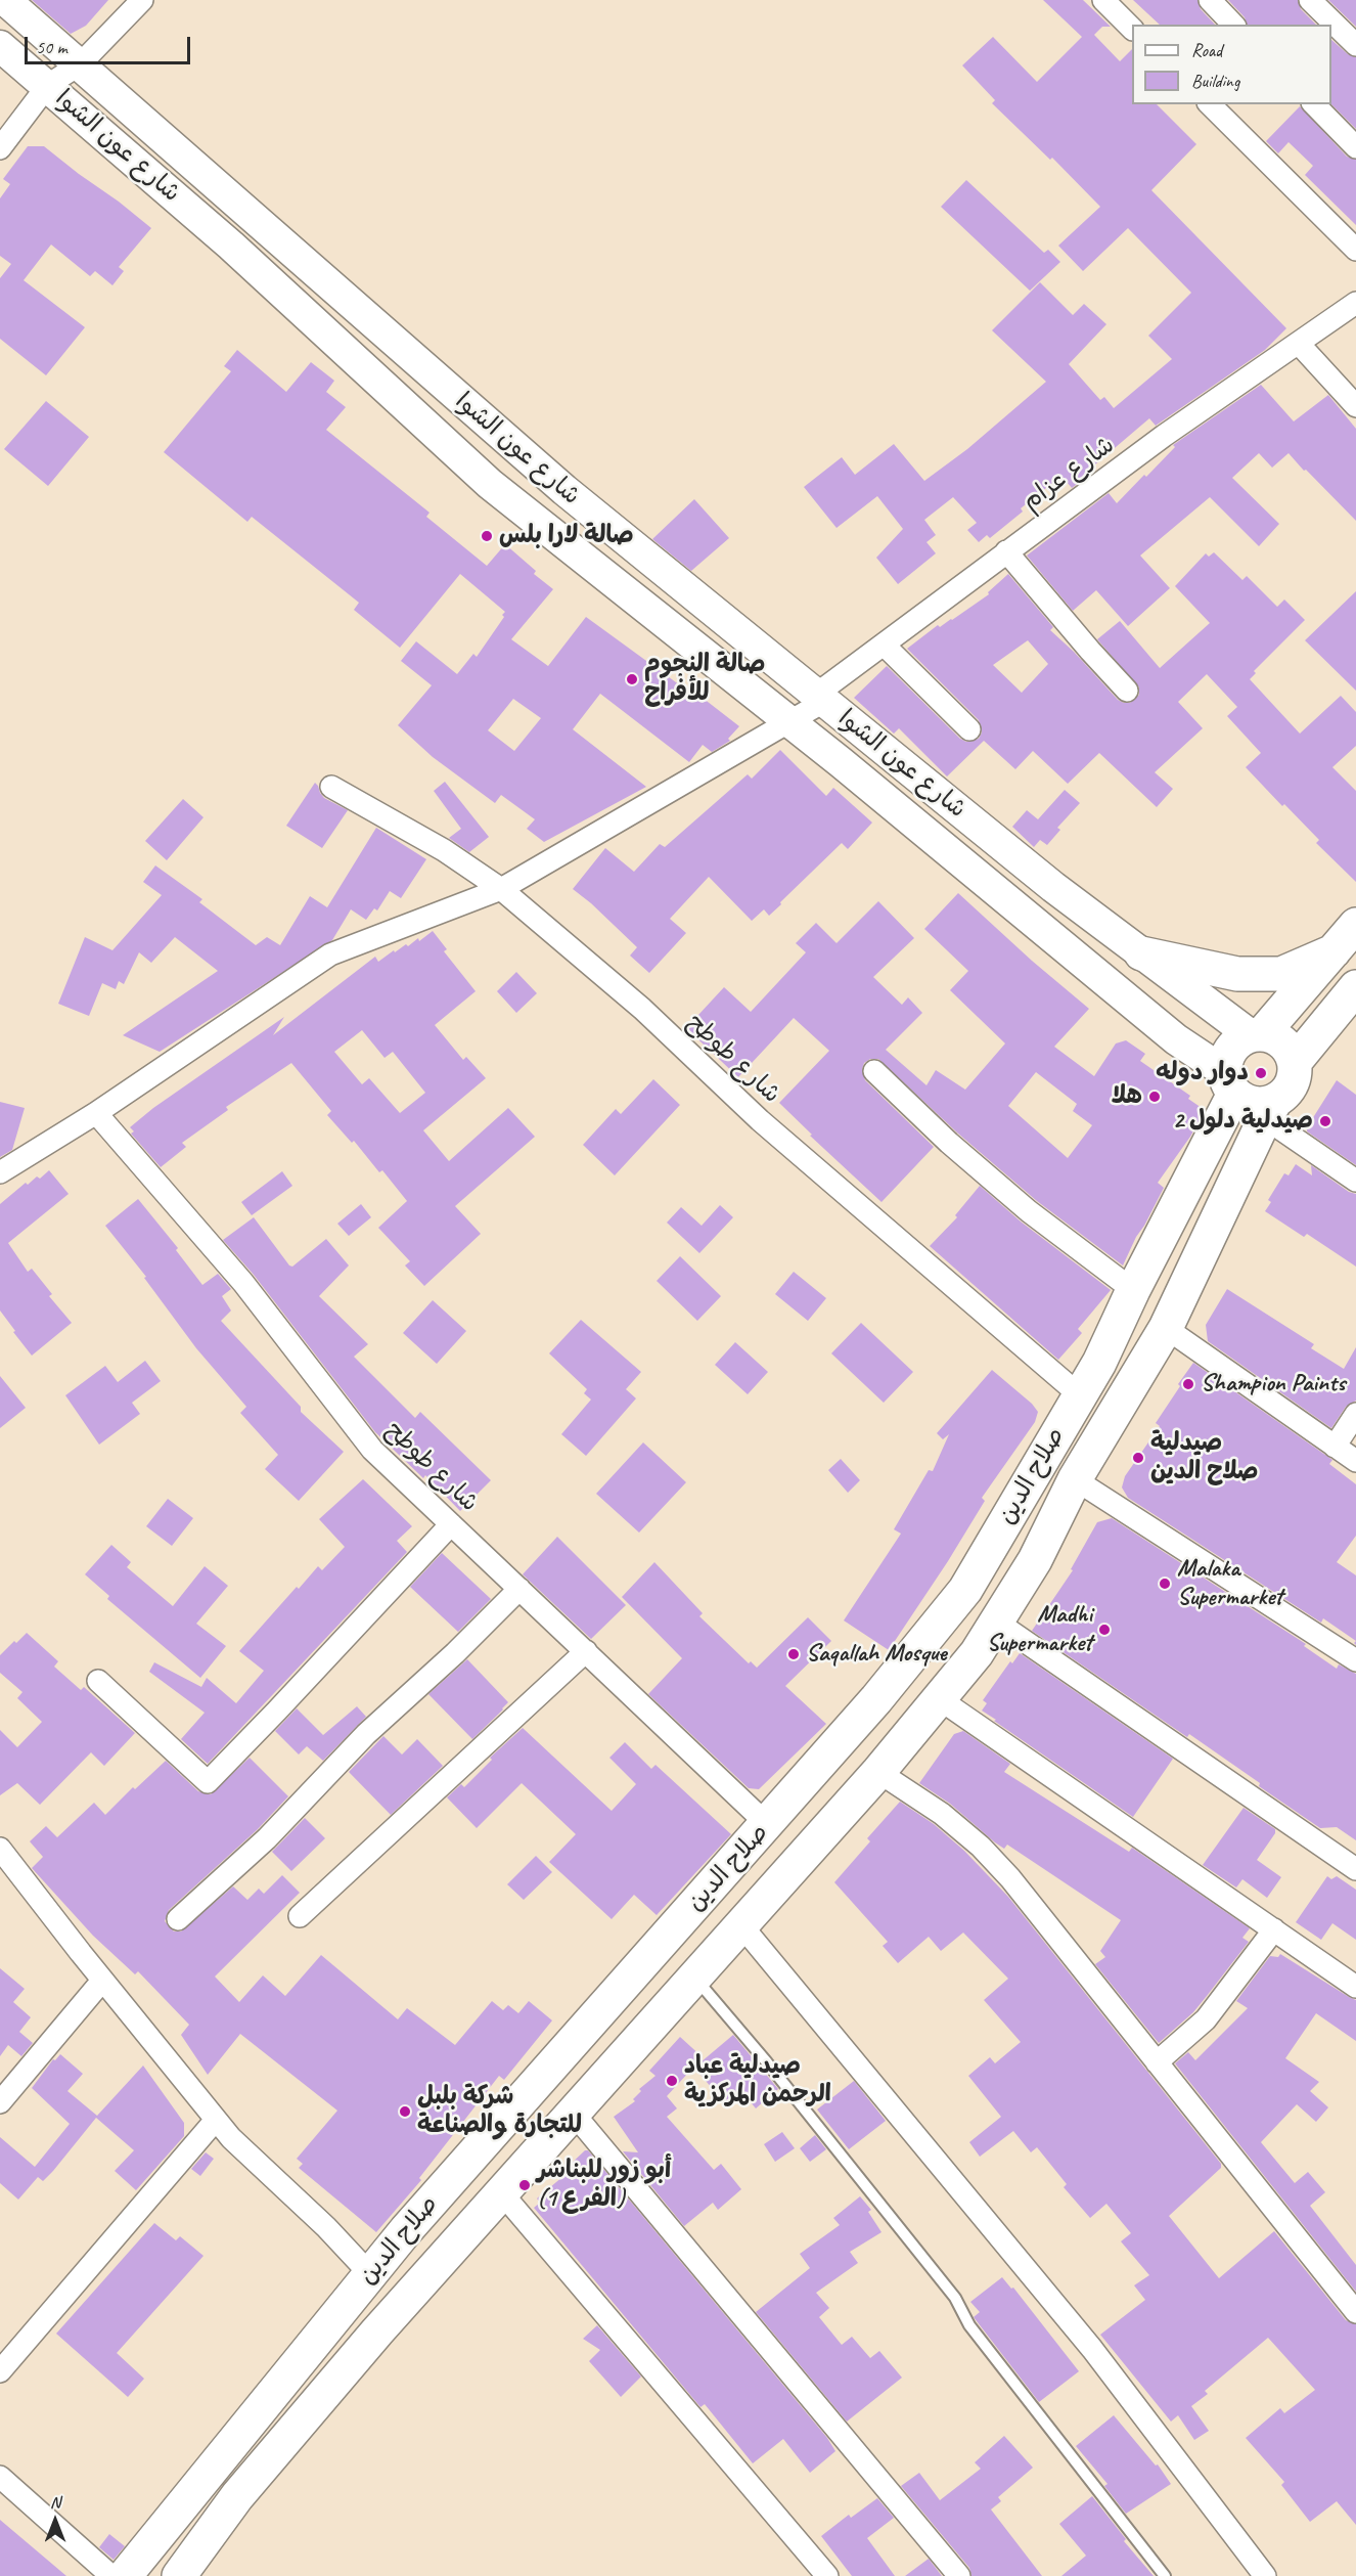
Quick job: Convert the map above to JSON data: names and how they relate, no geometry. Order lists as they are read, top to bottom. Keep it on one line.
{"streets":{"highway":["صلاح الدين"],"main road":["شارع عون الشوا"],"street":["شارع عزام","شارع طوطح"]},"crossings":[["شارع عون الشوا","شارع عزام"],["شارع عون الشوا","صلاح الدين"],["شارع عزام","شارع طوطح"],["شارع طوطح","صلاح الدين"]],"places":["صالة لارا بلس","صالة النجوم للأفراح","دوار دوله","هلا","صيدلية دلول 2","Shampion Paints","صيدلية صلاح الدين","Malaka Supermarket","Madhi Supermarket","Saqallah Mosque","صيدلية عباد الرحمن المركزية","شركة بلبل للتجارة والصناعة","أبو زور للبناشر (الفرع 1)"],"legend":["Road","Building"],"scale_bar":"50 m","north":"top"}
